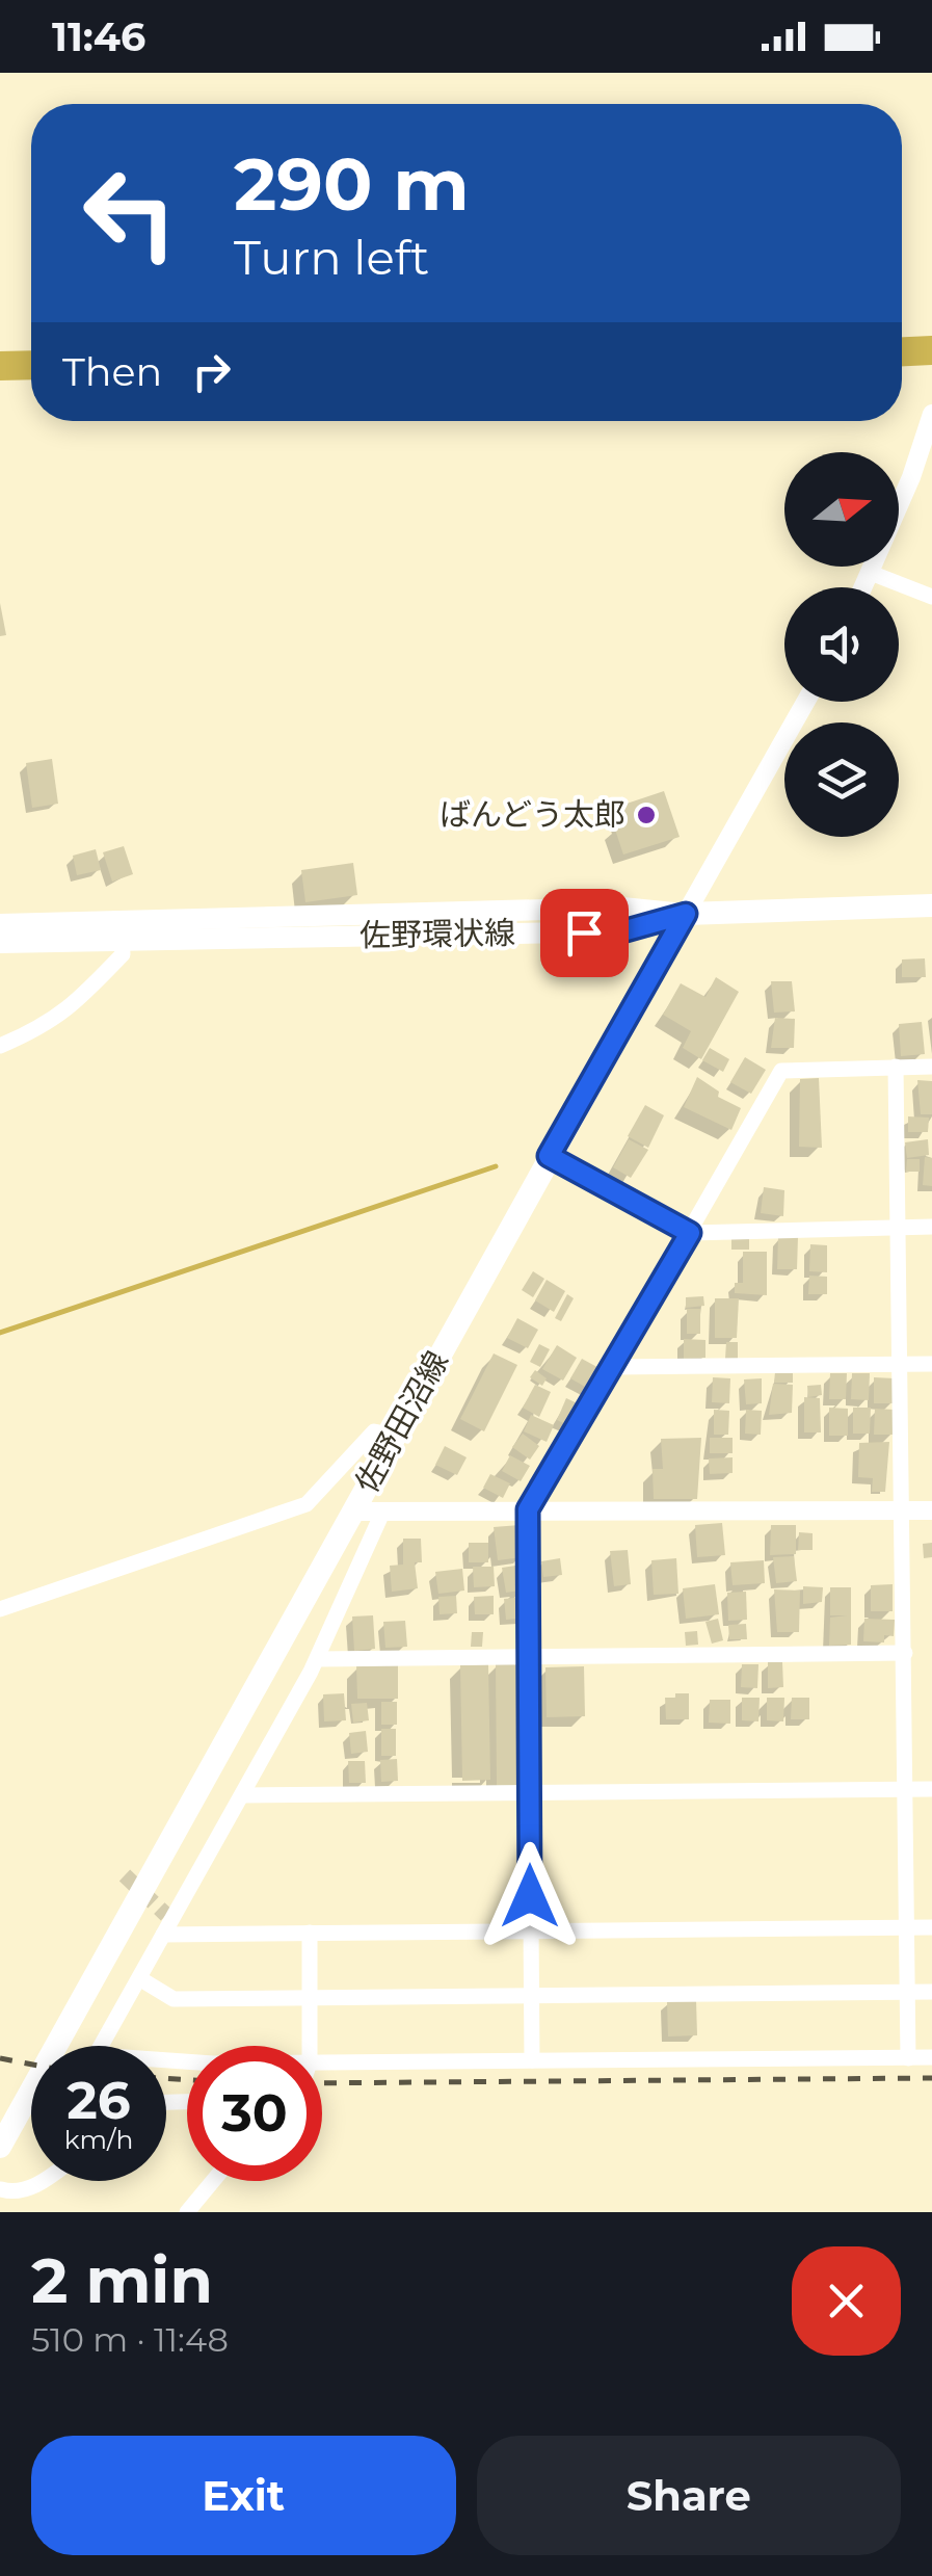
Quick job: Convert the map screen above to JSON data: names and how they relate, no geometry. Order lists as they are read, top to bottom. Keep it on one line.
{"streets":{"main road":["佐野環状線","佐野田沼線"]},"crossings":[["佐野環状線","佐野田沼線"]],"places":["ばんどう太郎"],"north":"right","page":{"status":"11:46","turn":["290 m","Turn left"],"then":"Then","speed":"26 km/h","limit":"30","heading":["2 min","510 m · 11:48"],"buttons":["Exit","Share"]}}
